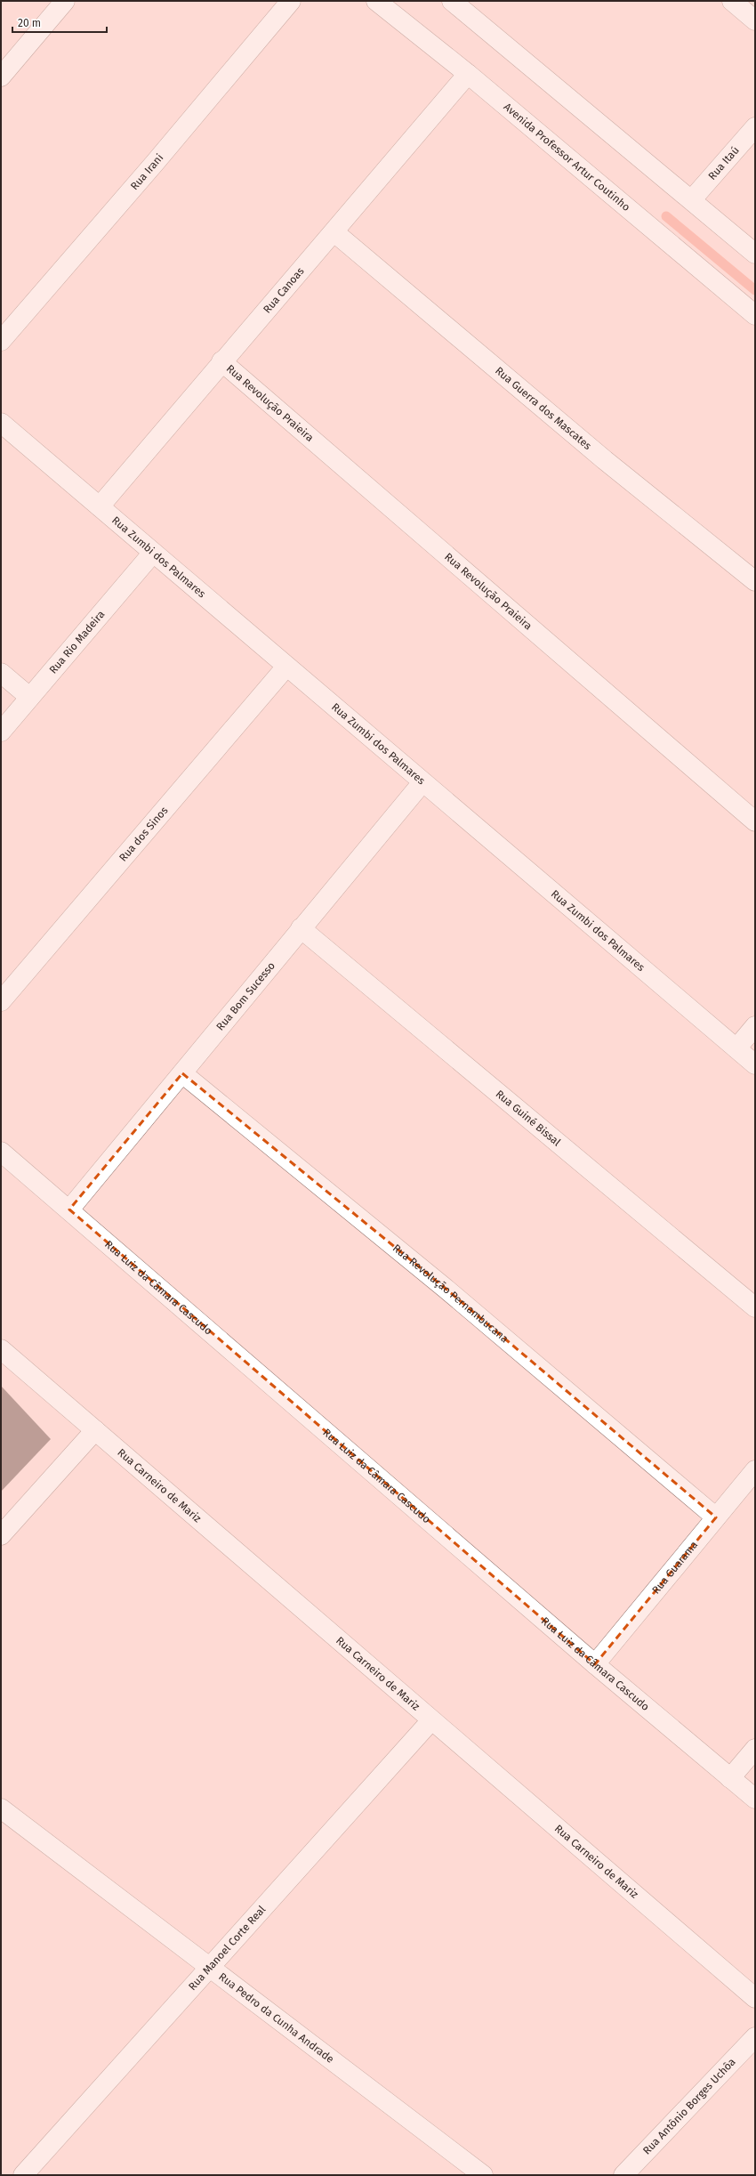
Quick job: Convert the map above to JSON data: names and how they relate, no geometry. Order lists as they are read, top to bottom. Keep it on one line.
{"streets":{"street":["Avenida Professor Artur Coutinho","Rua Itaú","Rua Irani","Rua Canoas","Rua Revolução Praieira","Rua Guerra dos Mascates","Rua Zumbi dos Palmares","Rua Rio Madeira","Rua dos Sinos","Rua Bom Sucesso","Rua Guiné Bissal","Rua Luiz da Câmara Cascudo","Rua Revolução Pernambucana","Rua Carneiro de Mariz","Rua Guarama","Rua Manoel Corte Real","Rua Pedro da Cunha Andrade","Rua Antônio Borges Uchôa"]},"crossings":[["Avenida Professor Artur Coutinho","Rua Canoas"],["Rua Canoas","Rua Revolução Praieira"],["Rua Canoas","Rua Guerra dos Mascates"],["Rua Canoas","Rua Zumbi dos Palmares"],["Rua Zumbi dos Palmares","Rua Rio Madeira"],["Rua Zumbi dos Palmares","Rua dos Sinos"],["Rua Zumbi dos Palmares","Rua Bom Sucesso"],["Rua Bom Sucesso","Rua Guiné Bissal"],["Rua Bom Sucesso","Rua Luiz da Câmara Cascudo"],["Rua Bom Sucesso","Rua Revolução Pernambucana"],["Rua Luiz da Câmara Cascudo","Rua Guarama"],["Rua Revolução Pernambucana","Rua Guarama"],["Rua Carneiro de Mariz","Rua Manoel Corte Real"],["Rua Manoel Corte Real","Rua Pedro da Cunha Andrade"]],"scale_bar":"20 m"}
